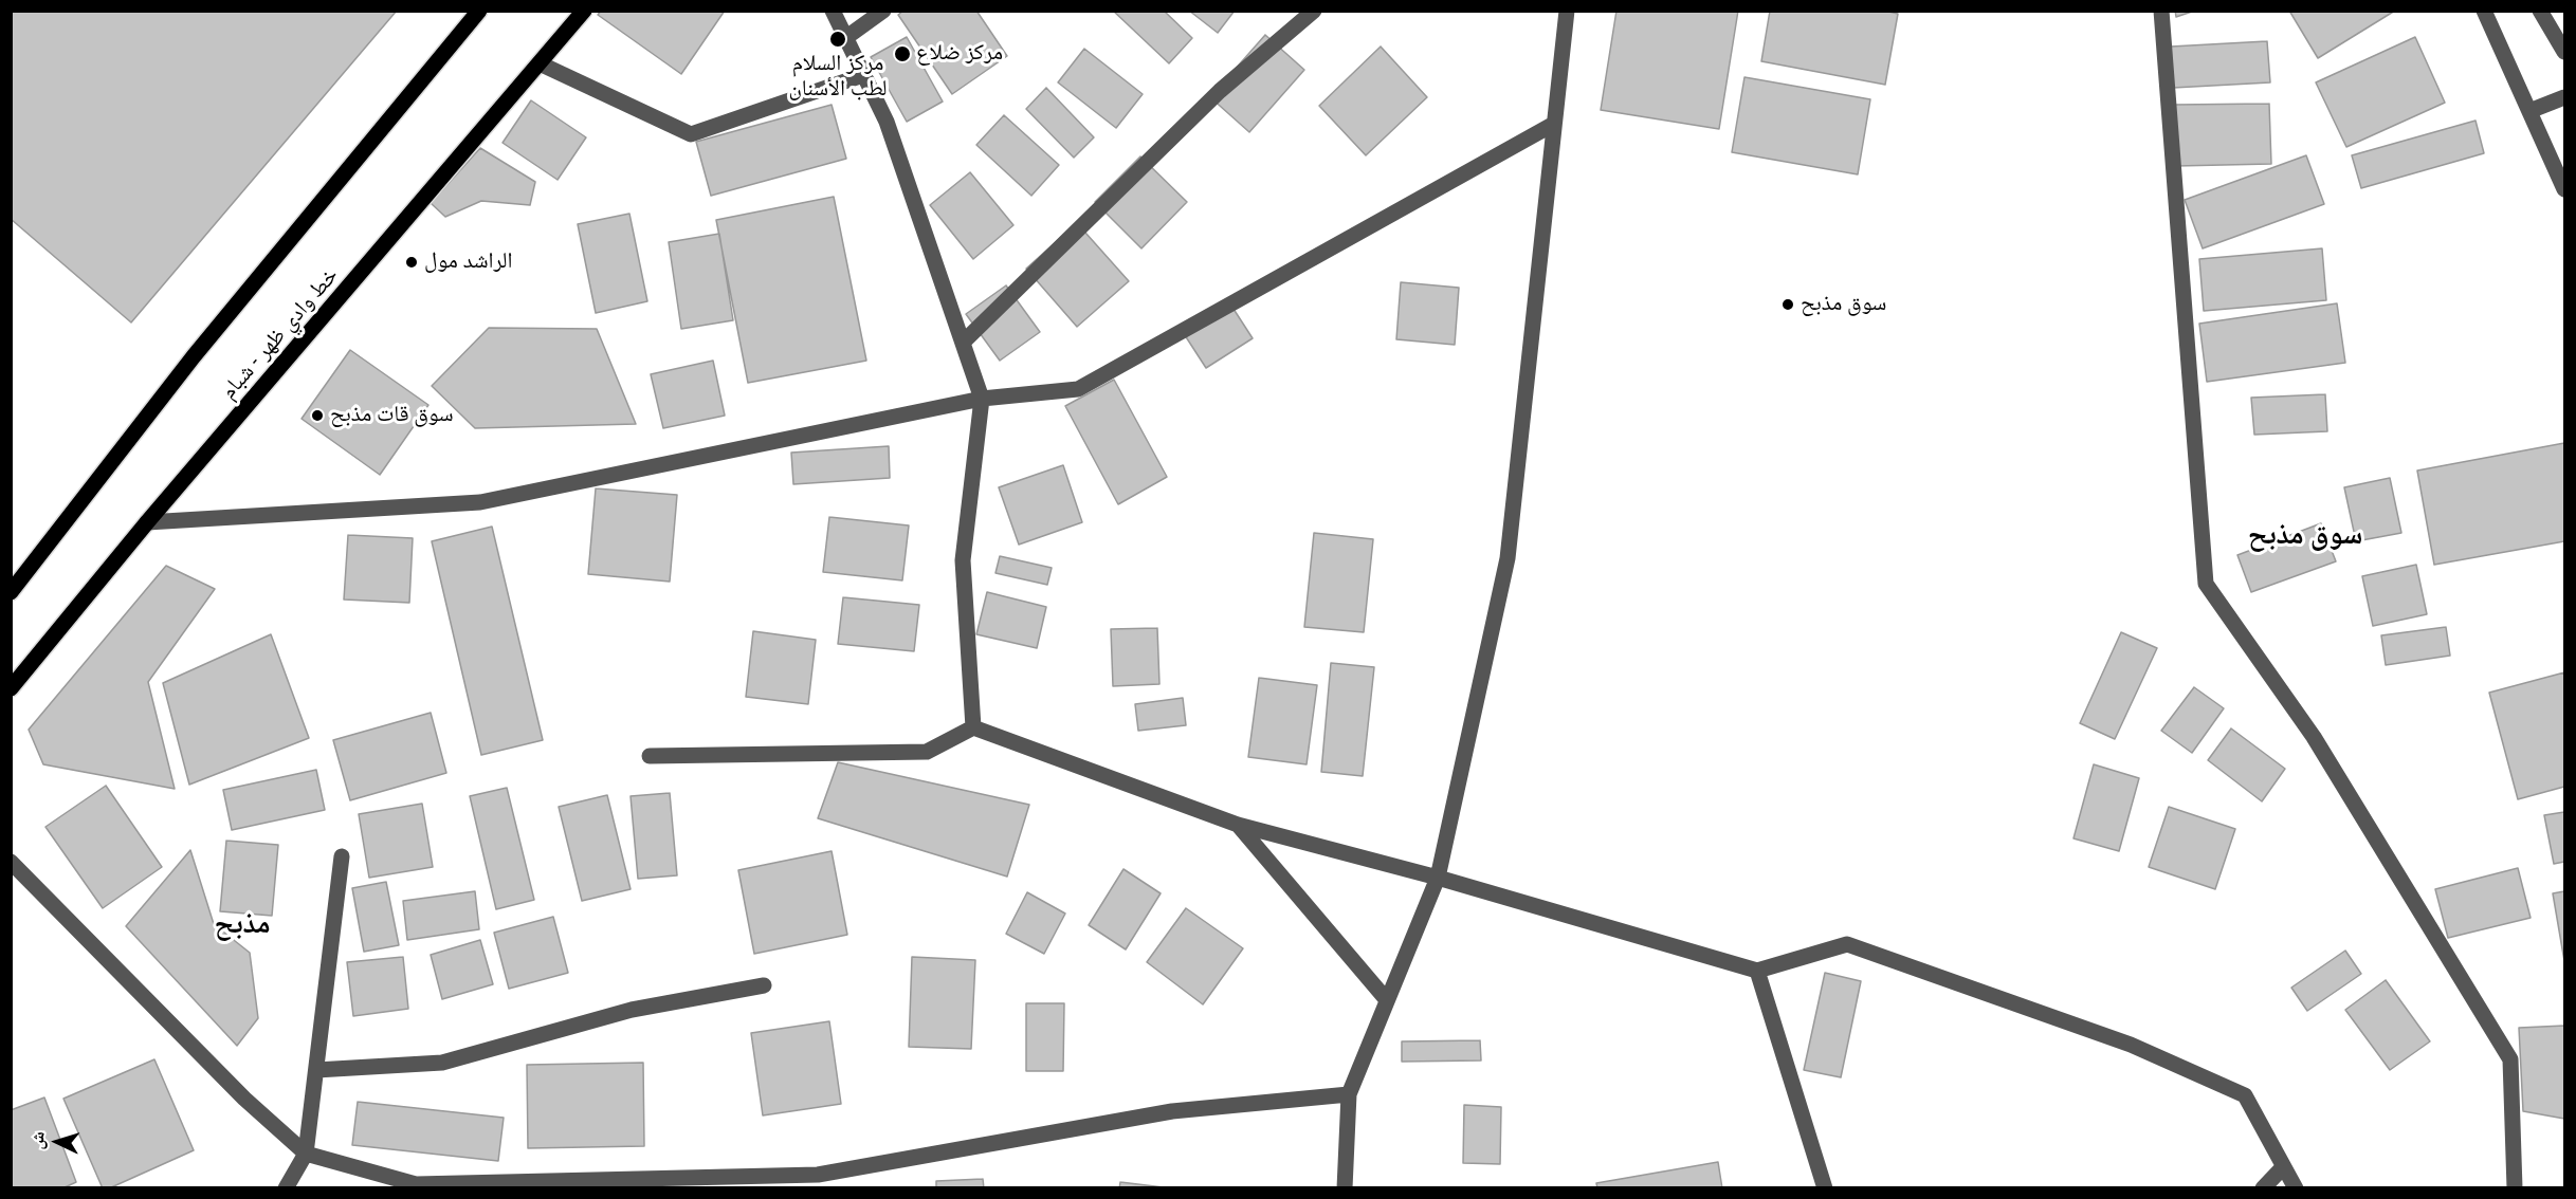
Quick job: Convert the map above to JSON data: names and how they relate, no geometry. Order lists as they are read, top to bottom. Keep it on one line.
{"streets":{"main road":["خط وادي ظهر - شبام"]},"districts":["سوق مذبح","مذبح"],"places":["مركز السلام لطب الأسنان","مركز ضلاع","الراشد مول","سوق مذبح","سوق قات مذبح"],"north":"left"}
